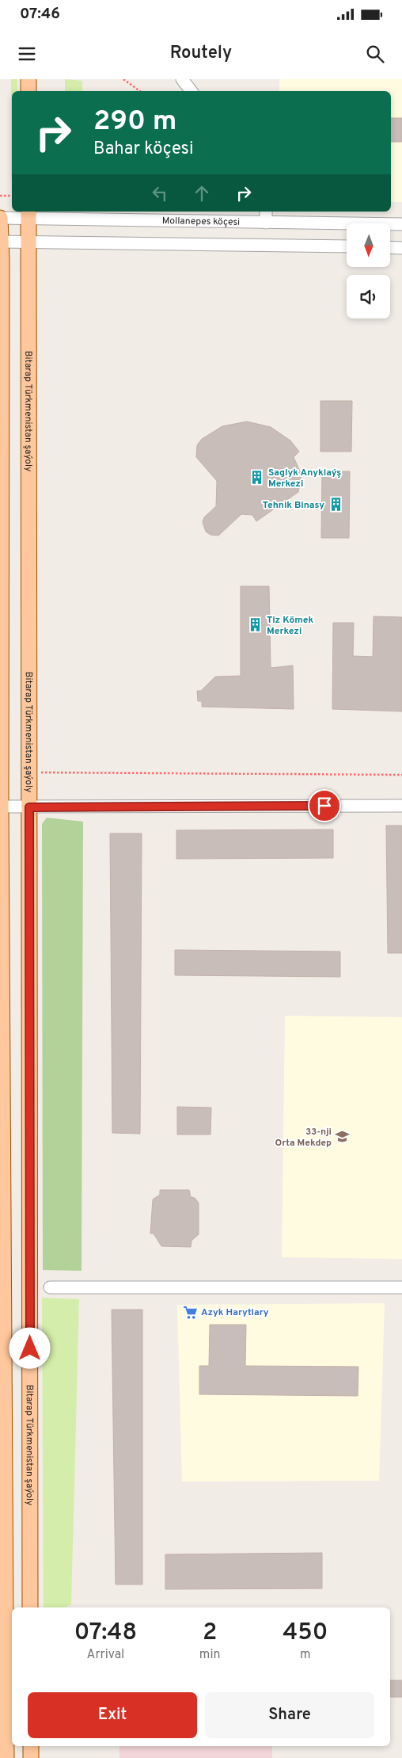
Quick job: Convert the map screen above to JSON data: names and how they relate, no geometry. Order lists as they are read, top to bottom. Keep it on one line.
{"streets":{"main road":["Bitarap Türkmenistan şaýoly"],"street":["Mollanepes köçesi"]},"crossings":[["Mollanepes köçesi","Bitarap Türkmenistan şaýoly"]],"places":{"building":["Saglyk Anyklaýş Merkezi","Tehnik Binasy","Tiz Kömek Merkezi"],"school or university":["33-nji Orta Mekdep"],"supermarket":["Azyk Harytlary"]},"north":"bottom","page":{"status":"07:46","header":"Routely","turn":["290 m","Bahar köçesi"],"eta":["07:48","Arrival","2","min","450","m"],"buttons":["Exit","Share"]}}
